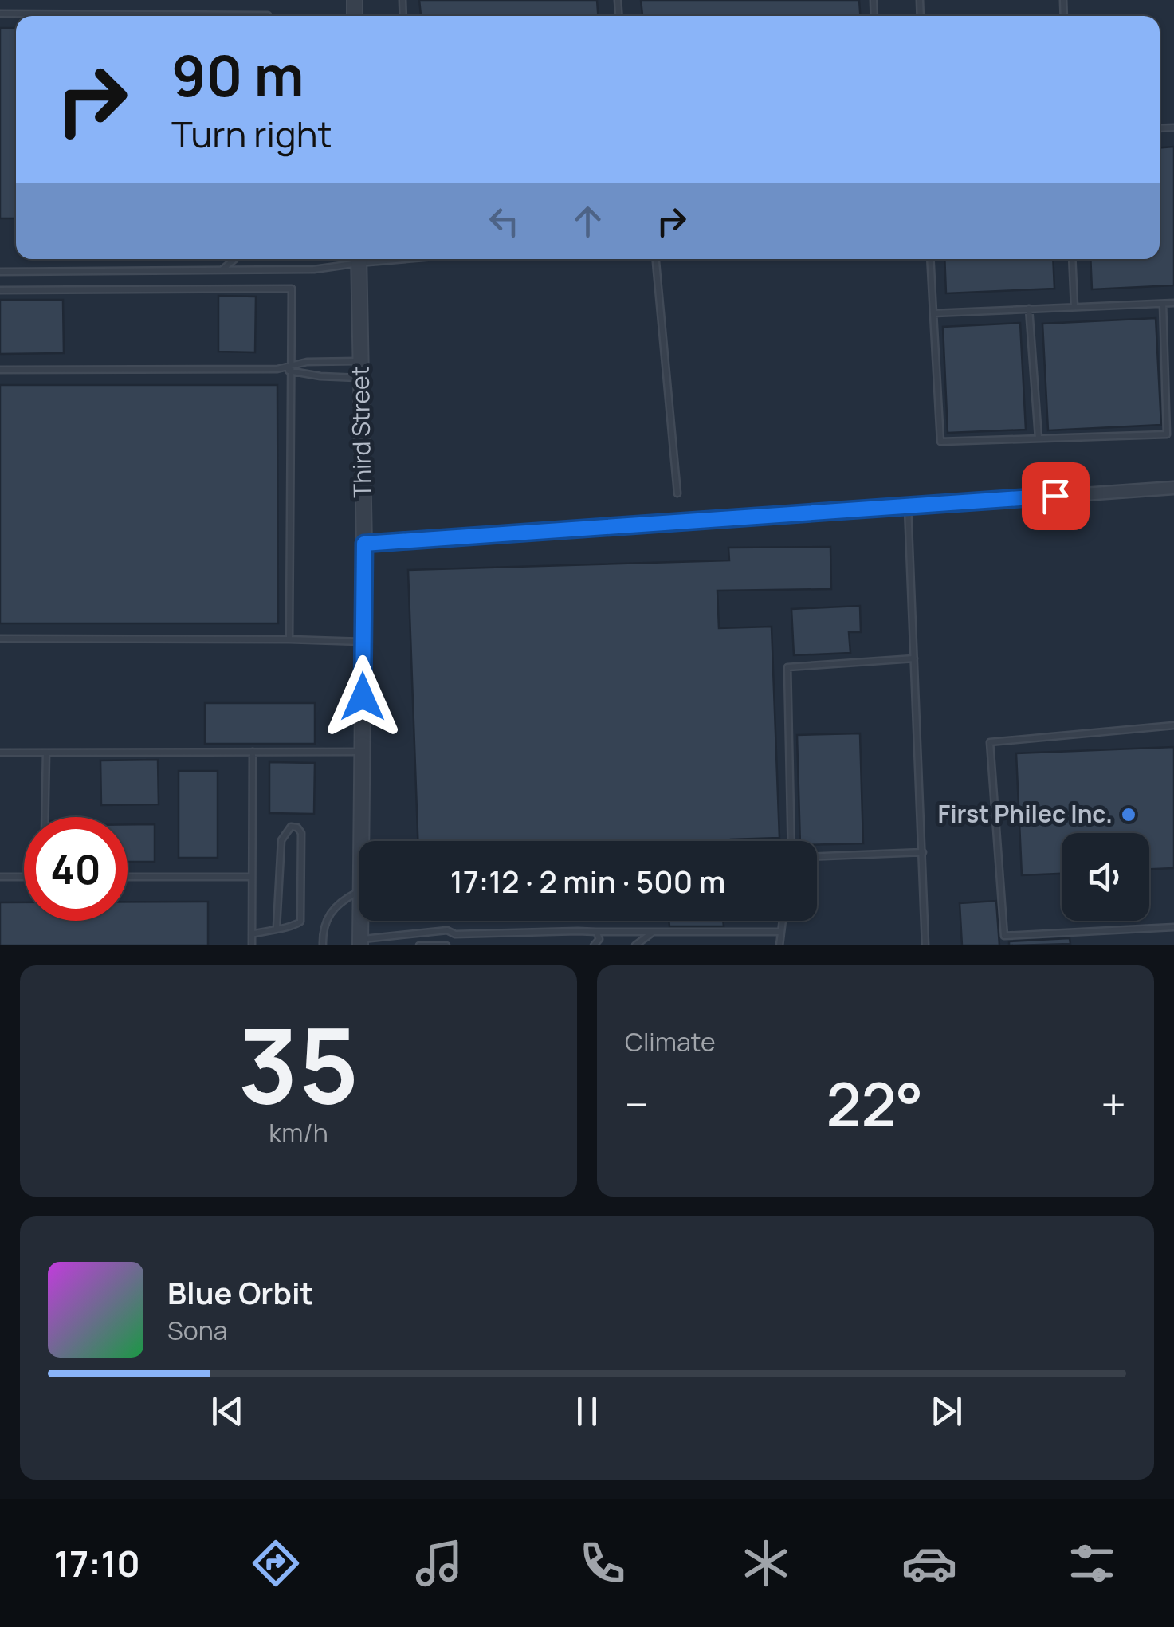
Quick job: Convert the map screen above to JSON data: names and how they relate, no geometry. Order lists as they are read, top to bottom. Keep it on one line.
{"streets":{"street":["Third Street"]},"places":["First Philec Inc."],"page":{"turn":["90 m","Turn right"],"limit":"40","trip":"17:12 · 2 min · 500 m","tile":[["35","km/h"],"Climate"],"heat":["−","22°","+"],"song":["Blue Orbit","Sona"],"tabs":"17:10"}}
